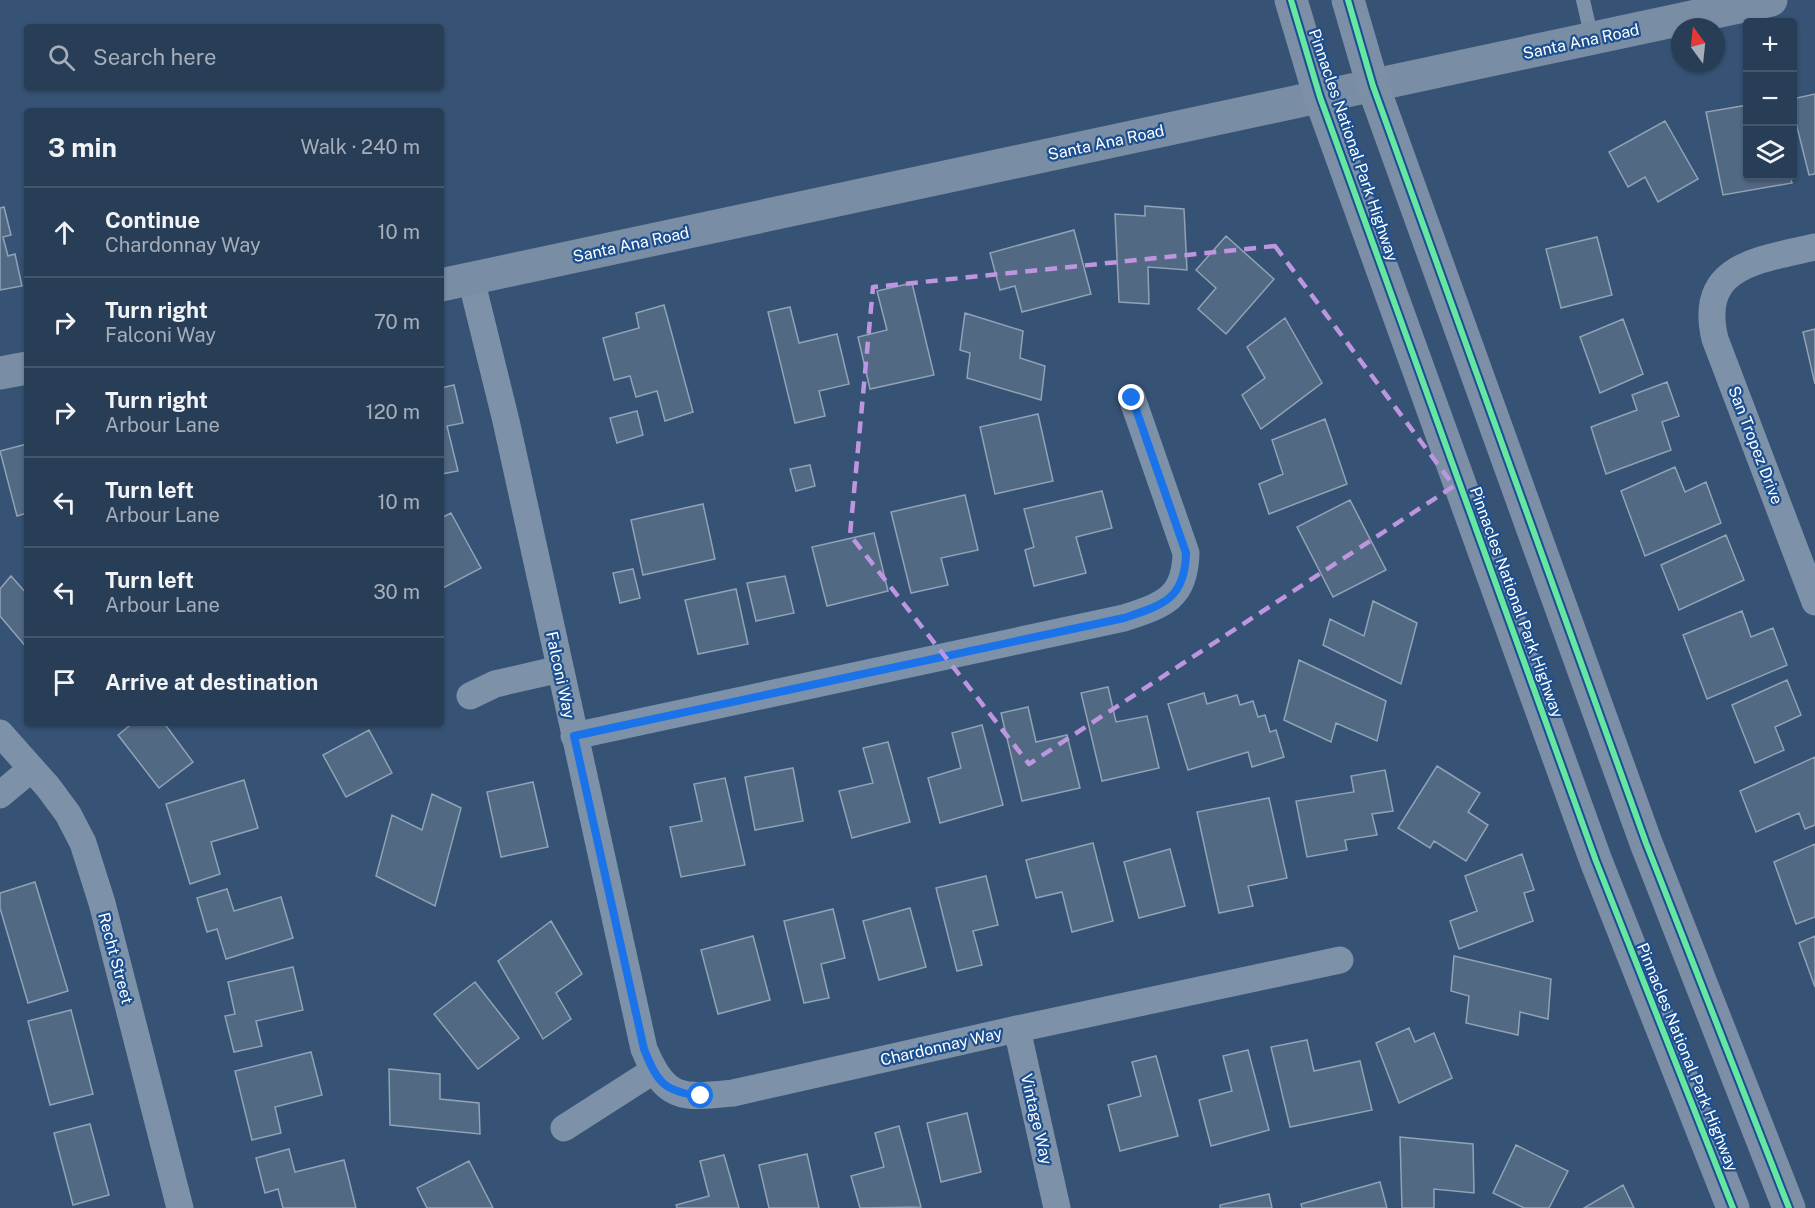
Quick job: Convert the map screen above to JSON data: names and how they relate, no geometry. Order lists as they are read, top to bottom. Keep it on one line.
{"streets":{"main road":["Pinnacles National Park Highway"],"street":["Santa Ana Road","San Tropez Drive","Falconi Way","Recht Street","Chardonnay Way","Vintage Way"]},"crossings":[["Santa Ana Road","Pinnacles National Park Highway"],["Santa Ana Road","Falconi Way"],["Falconi Way","Chardonnay Way"],["Chardonnay Way","Vintage Way"]],"north":"top","page":{"map_buttons":["+","−"],"search":"Search here","heading":["3 min","Walk · 240 m"],"list":[["Continue","Chardonnay Way","10 m"],["Turn right","Falconi Way","70 m"],["Turn right","Arbour Lane","120 m"],["Turn left","Arbour Lane","10 m"],["Turn left","Arbour Lane","30 m"],"Arrive at destination"]}}
